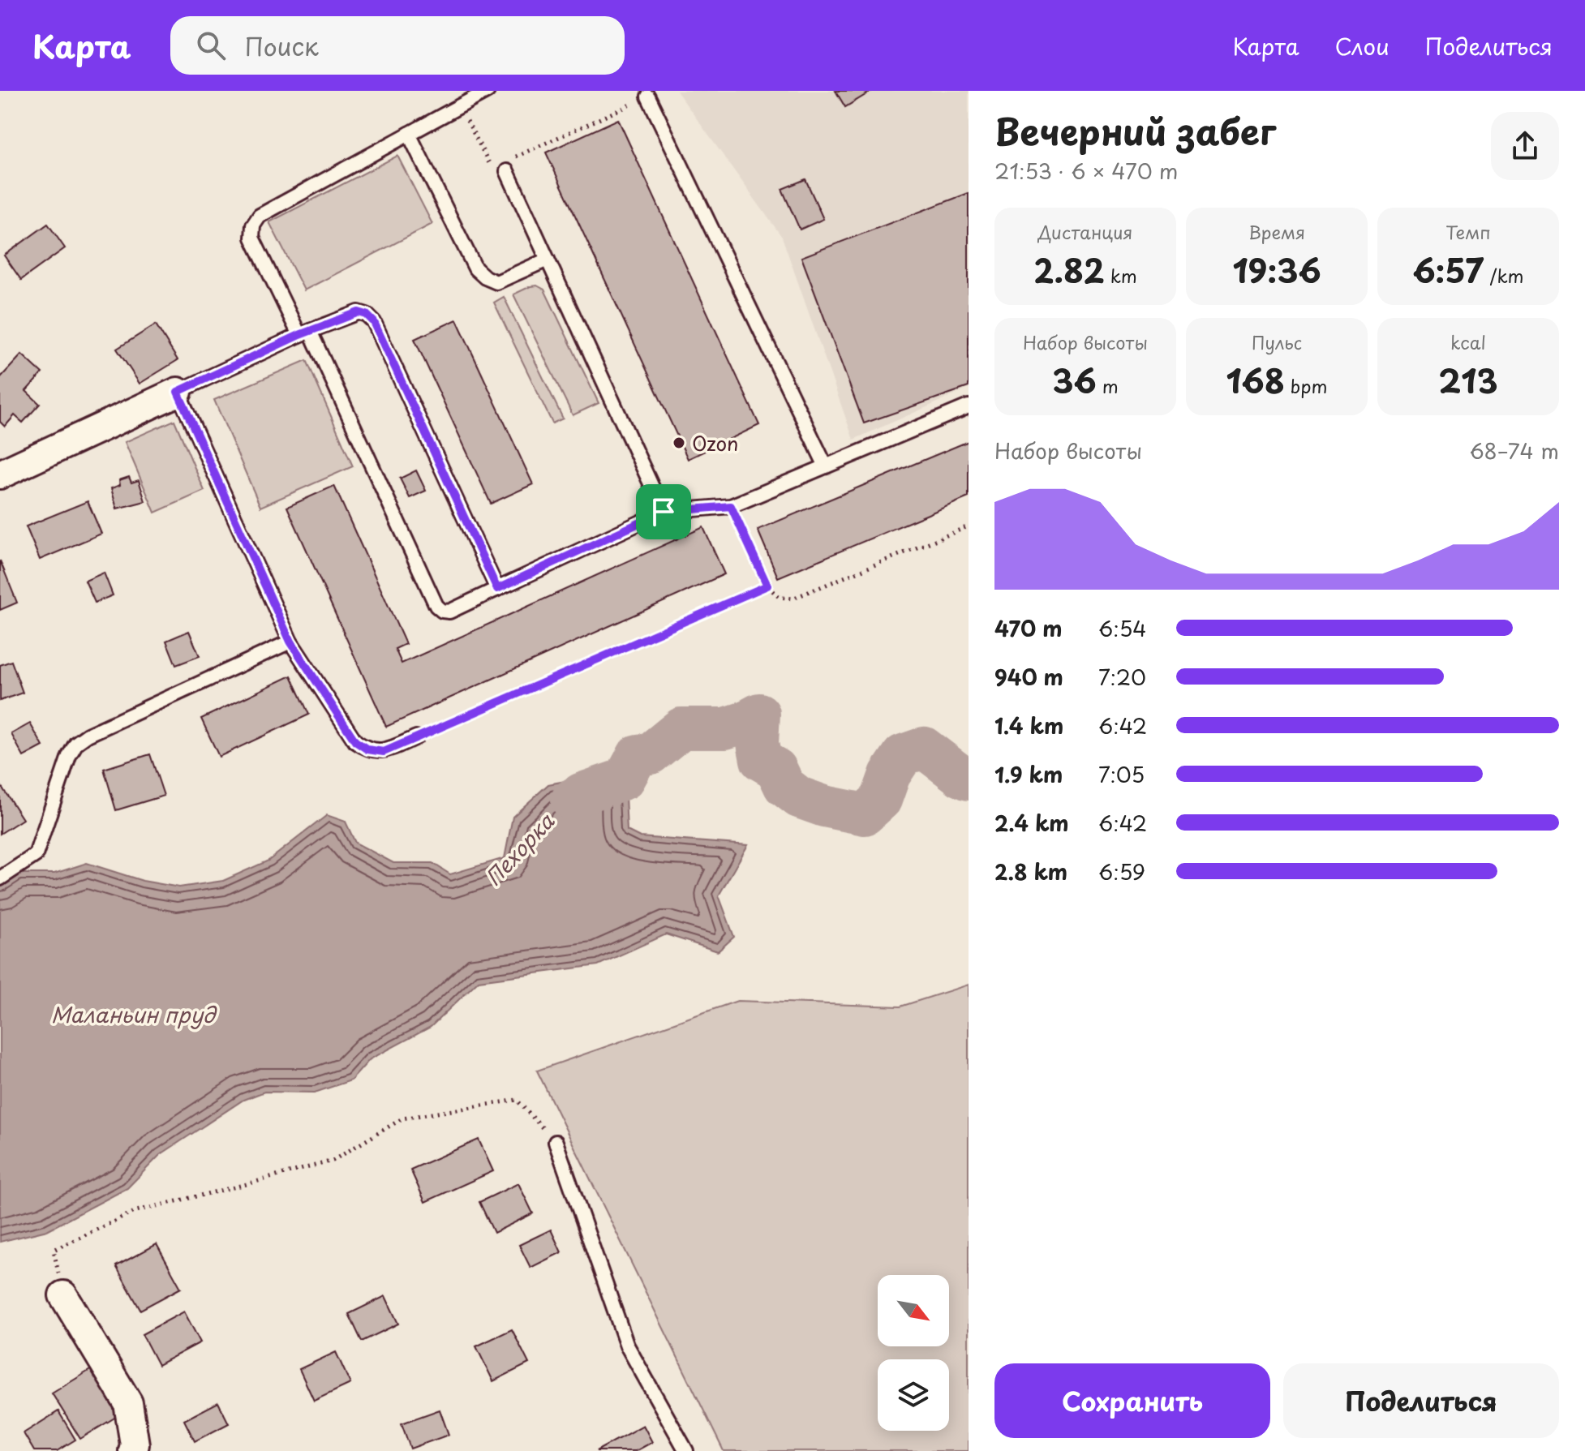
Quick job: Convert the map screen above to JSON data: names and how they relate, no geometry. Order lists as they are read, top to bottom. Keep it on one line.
{"water":["Пехорка","Маланьин пруд"],"places":["Ozon"],"north":"bottom right","page":{"header":"Карта","search":"Поиск","nav":["Карта","Слои","Поделиться"],"heading":["Вечерний забег","21:53 · 6 × 470 m"],"stats":[["Дистанция","2.82 km"],["Время","19:36"],["Темп","6:57 /km"],["Набор высоты","36 m"],["Пульс","168 bpm"],["kcal","213"]],"chart":["Набор высоты","68–74 m"],"list":[{"name":"470 m","note":"6:54"},{"name":"940 m","note":"7:20"},{"name":"1.4 km","note":"6:42"},{"name":"1.9 km","note":"7:05"},{"name":"2.4 km","note":"6:42"},{"name":"2.8 km","note":"6:59"}],"buttons":["Сохранить","Поделиться"]}}
